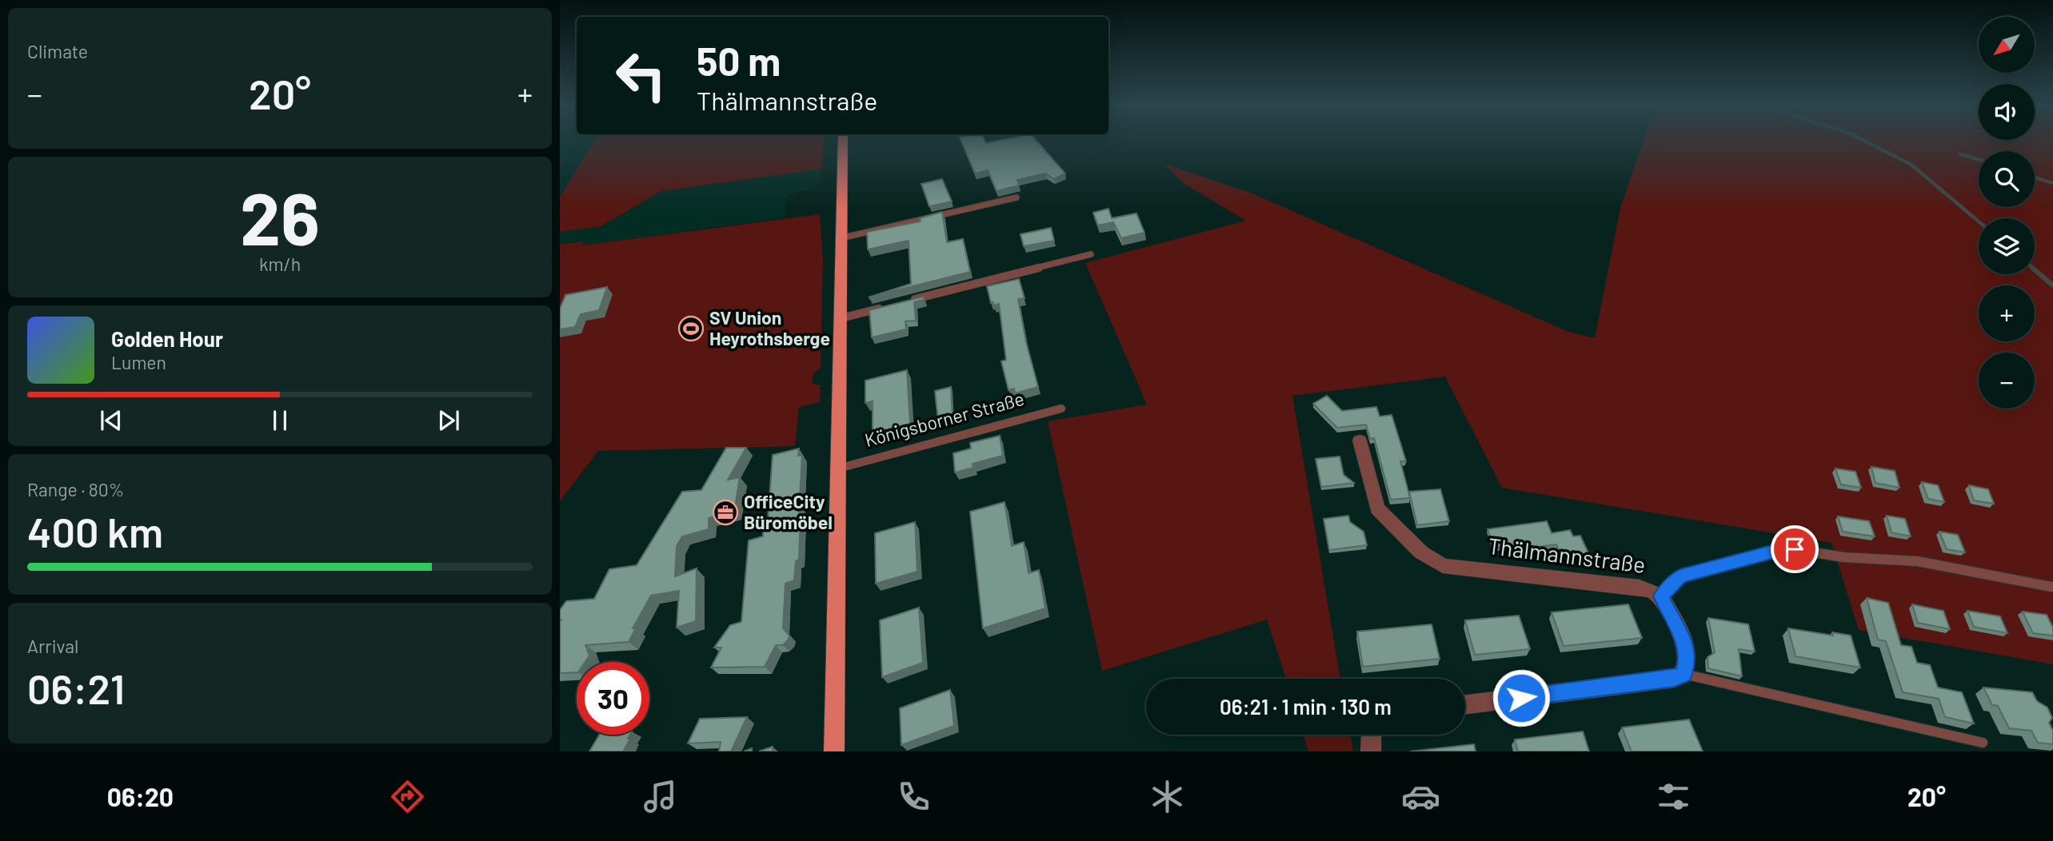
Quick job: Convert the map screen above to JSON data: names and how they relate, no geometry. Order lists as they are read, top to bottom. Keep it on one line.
{"streets":{"main road":["Königsborner Straße"],"street":["Thälmannstraße"]},"places":{"sports":["SV Union Heyrothsberge"],"office":["OfficeCity Büromöbel"]},"north":"bottom left","page":{"tile":["Climate",["26","km/h"],["Range · 80%","400 km"],["Arrival","06:21"]],"map_buttons":["+","−"],"turn":["50 m","Thälmannstraße"],"heat":["−","20°","+"],"song":["Golden Hour","Lumen"],"limit":"30","trip":"06:21 · 1 min · 130 m","tabs":["06:20","20°"]}}
